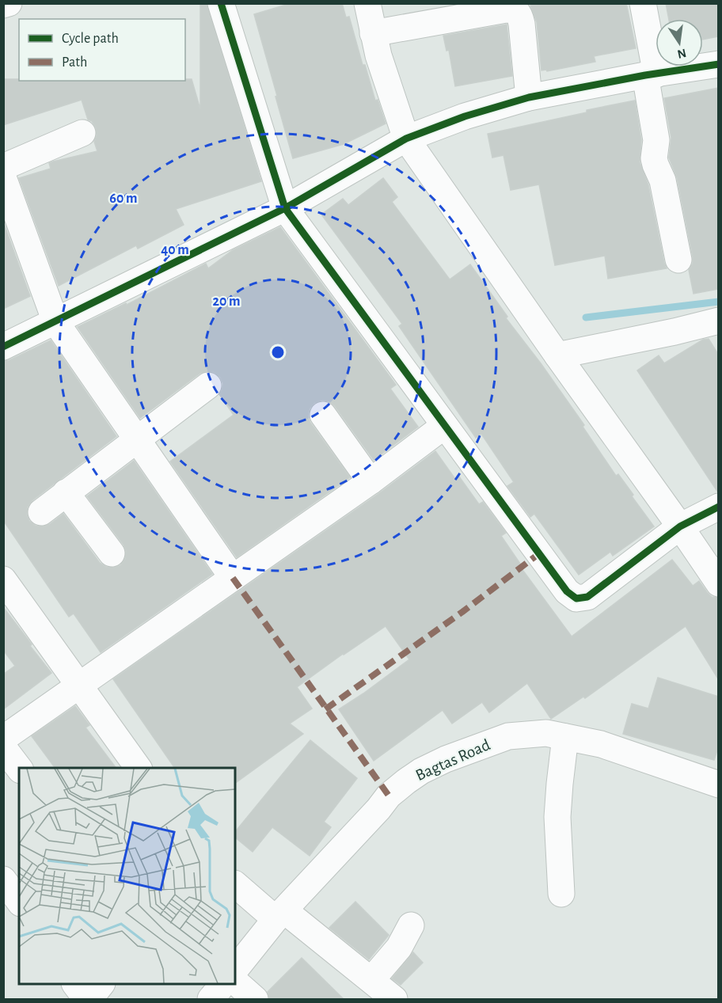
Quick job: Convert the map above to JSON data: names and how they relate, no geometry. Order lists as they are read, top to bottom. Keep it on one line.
{"streets":{"street":["Bagtas Road"]},"legend":["Cycle path","Path"],"north":"bottom","rings":["60 m","40 m","20 m"]}
